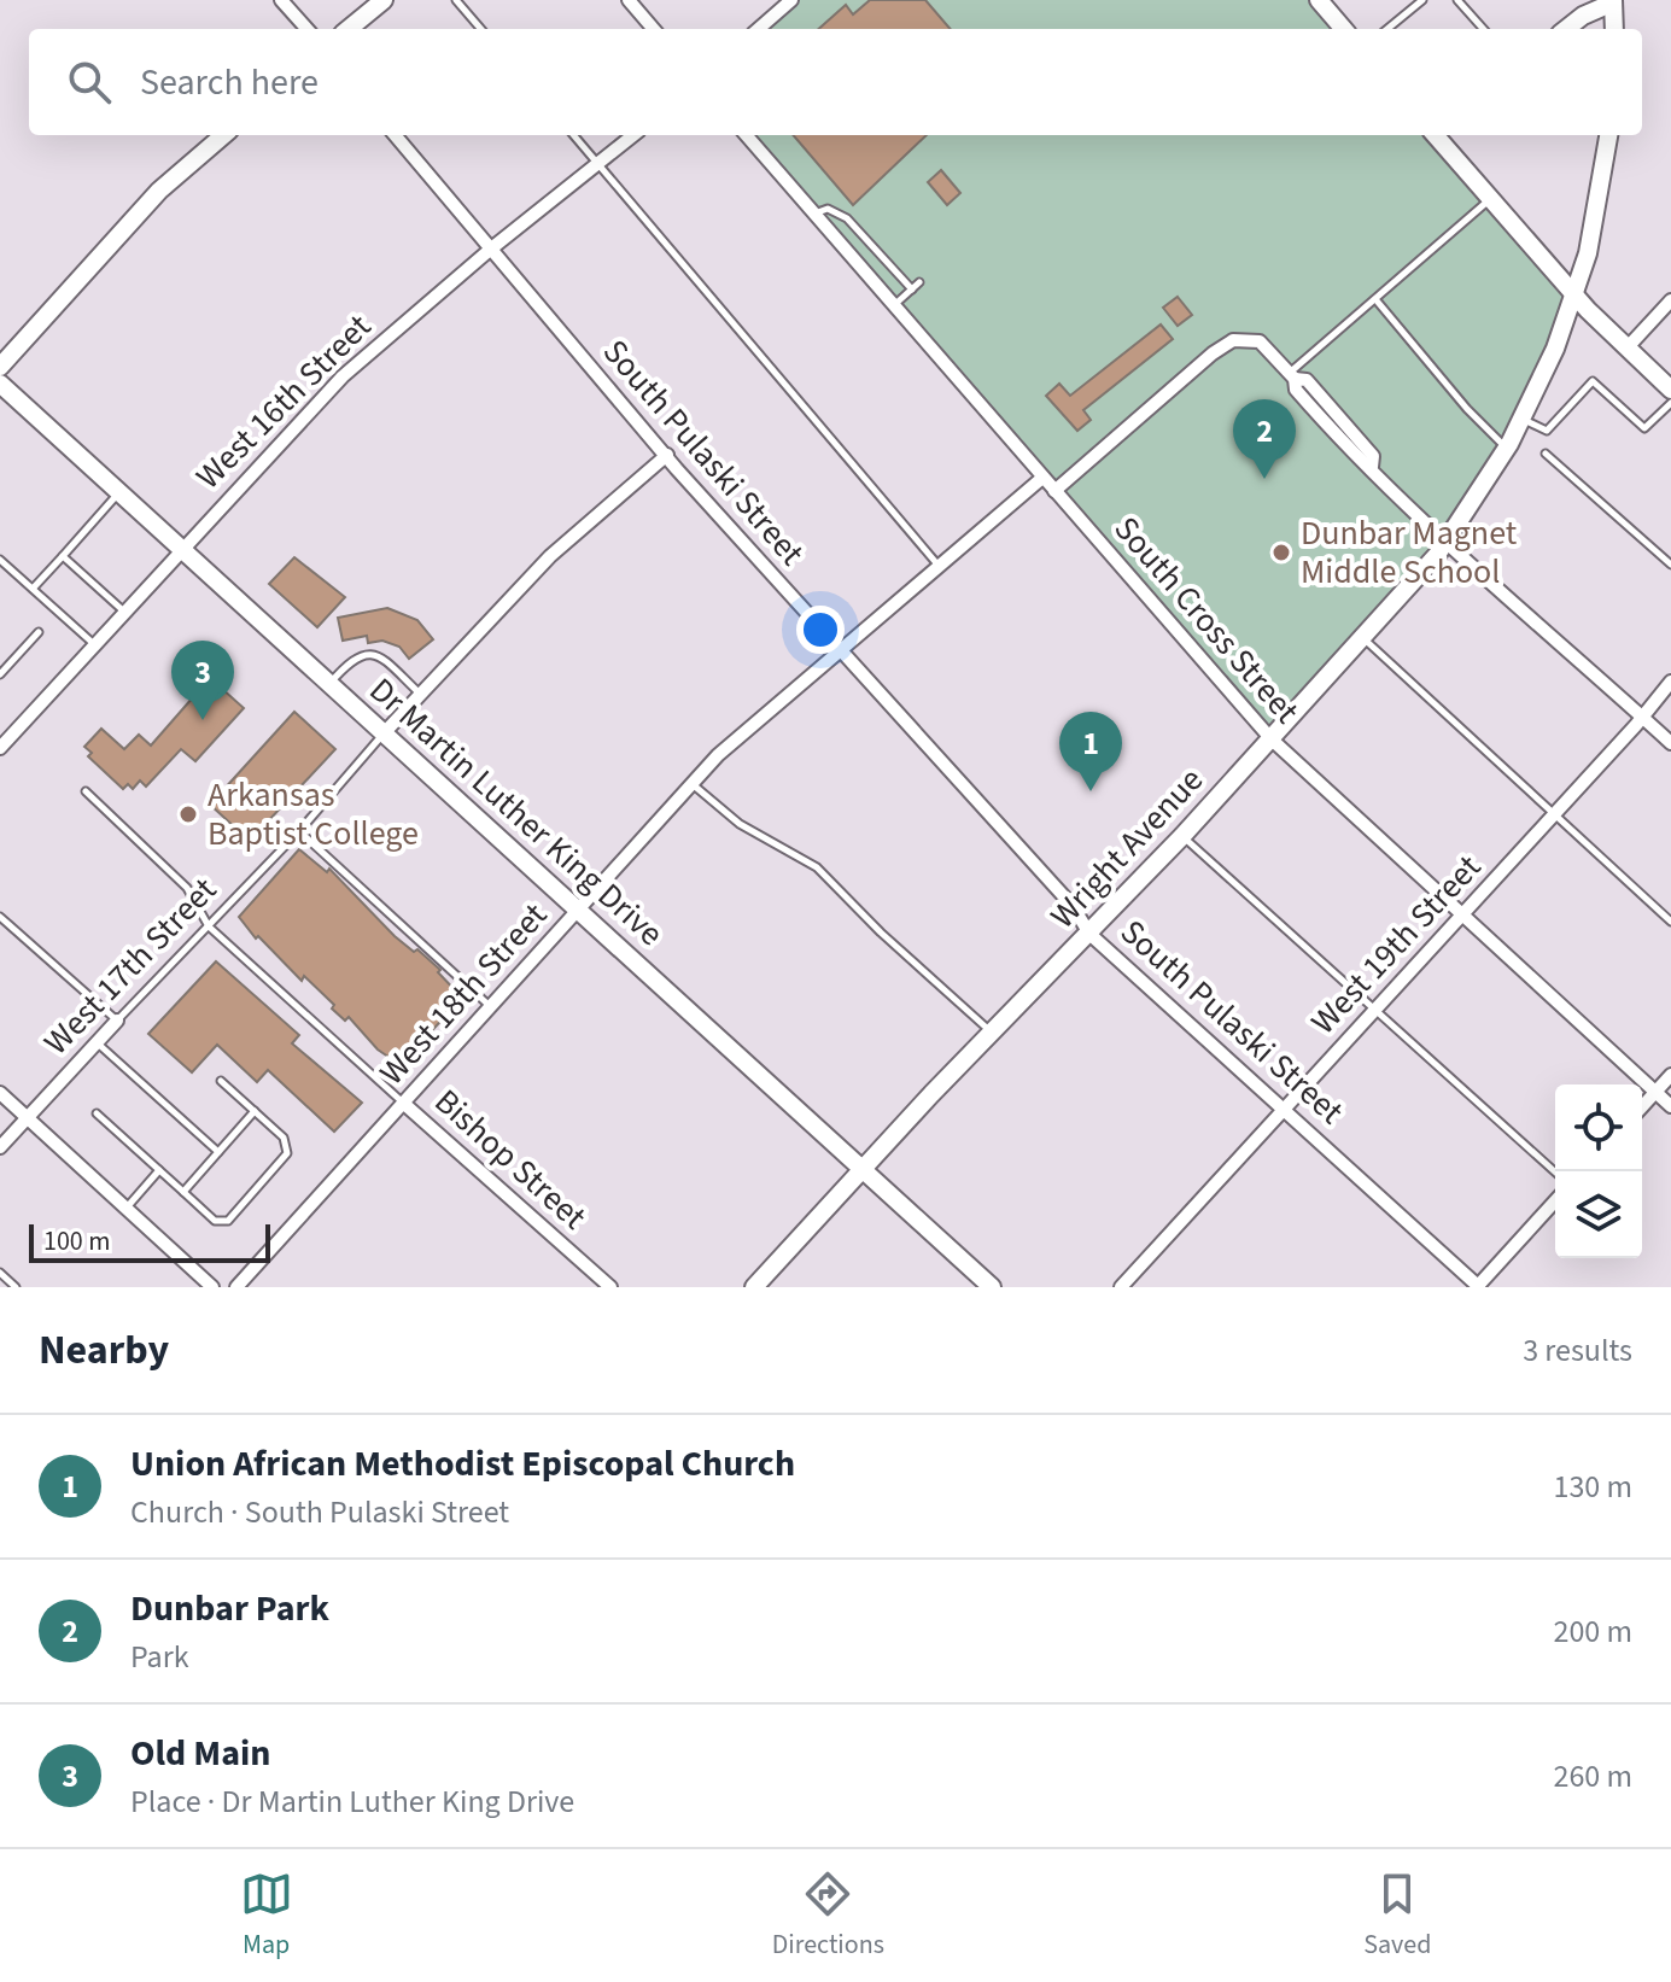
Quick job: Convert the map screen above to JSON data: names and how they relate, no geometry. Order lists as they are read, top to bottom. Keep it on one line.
{"streets":{"main road":["Dr Martin Luther King Drive","Wright Avenue"],"street":["West 16th Street","South Pulaski Street","South Cross Street","West 19th Street","West 17th Street","West 18th Street","Bishop Street"]},"crossings":[["West 16th Street","South Pulaski Street"],["West 16th Street","Dr Martin Luther King Drive"],["South Pulaski Street","Wright Avenue"],["South Pulaski Street","West 19th Street"],["South Pulaski Street","West 17th Street"],["South Pulaski Street","West 18th Street"],["South Cross Street","Wright Avenue"],["South Cross Street","West 19th Street"],["South Cross Street","West 18th Street"],["Dr Martin Luther King Drive","Wright Avenue"],["Dr Martin Luther King Drive","West 17th Street"],["Dr Martin Luther King Drive","West 18th Street"],["West 17th Street","Bishop Street"],["West 18th Street","Bishop Street"]],"places":["Dunbar Magnet Middle School","Arkansas Baptist College"],"scale_bar":"100 m","page":{"search":"Search here","pins":["2","3","1"],"scale":"100 m","heading":["Nearby","3 results"],"list":[{"mark":"1","name":"Union African Methodist Episcopal Church","note":"Church · South Pulaski Street","value":"130 m"},{"mark":"2","name":"Dunbar Park","note":"Park","value":"200 m"},{"mark":"3","name":"Old Main","note":"Place · Dr Martin Luther King Drive","value":"260 m"}],"nav":["Map","Directions","Saved"]}}
